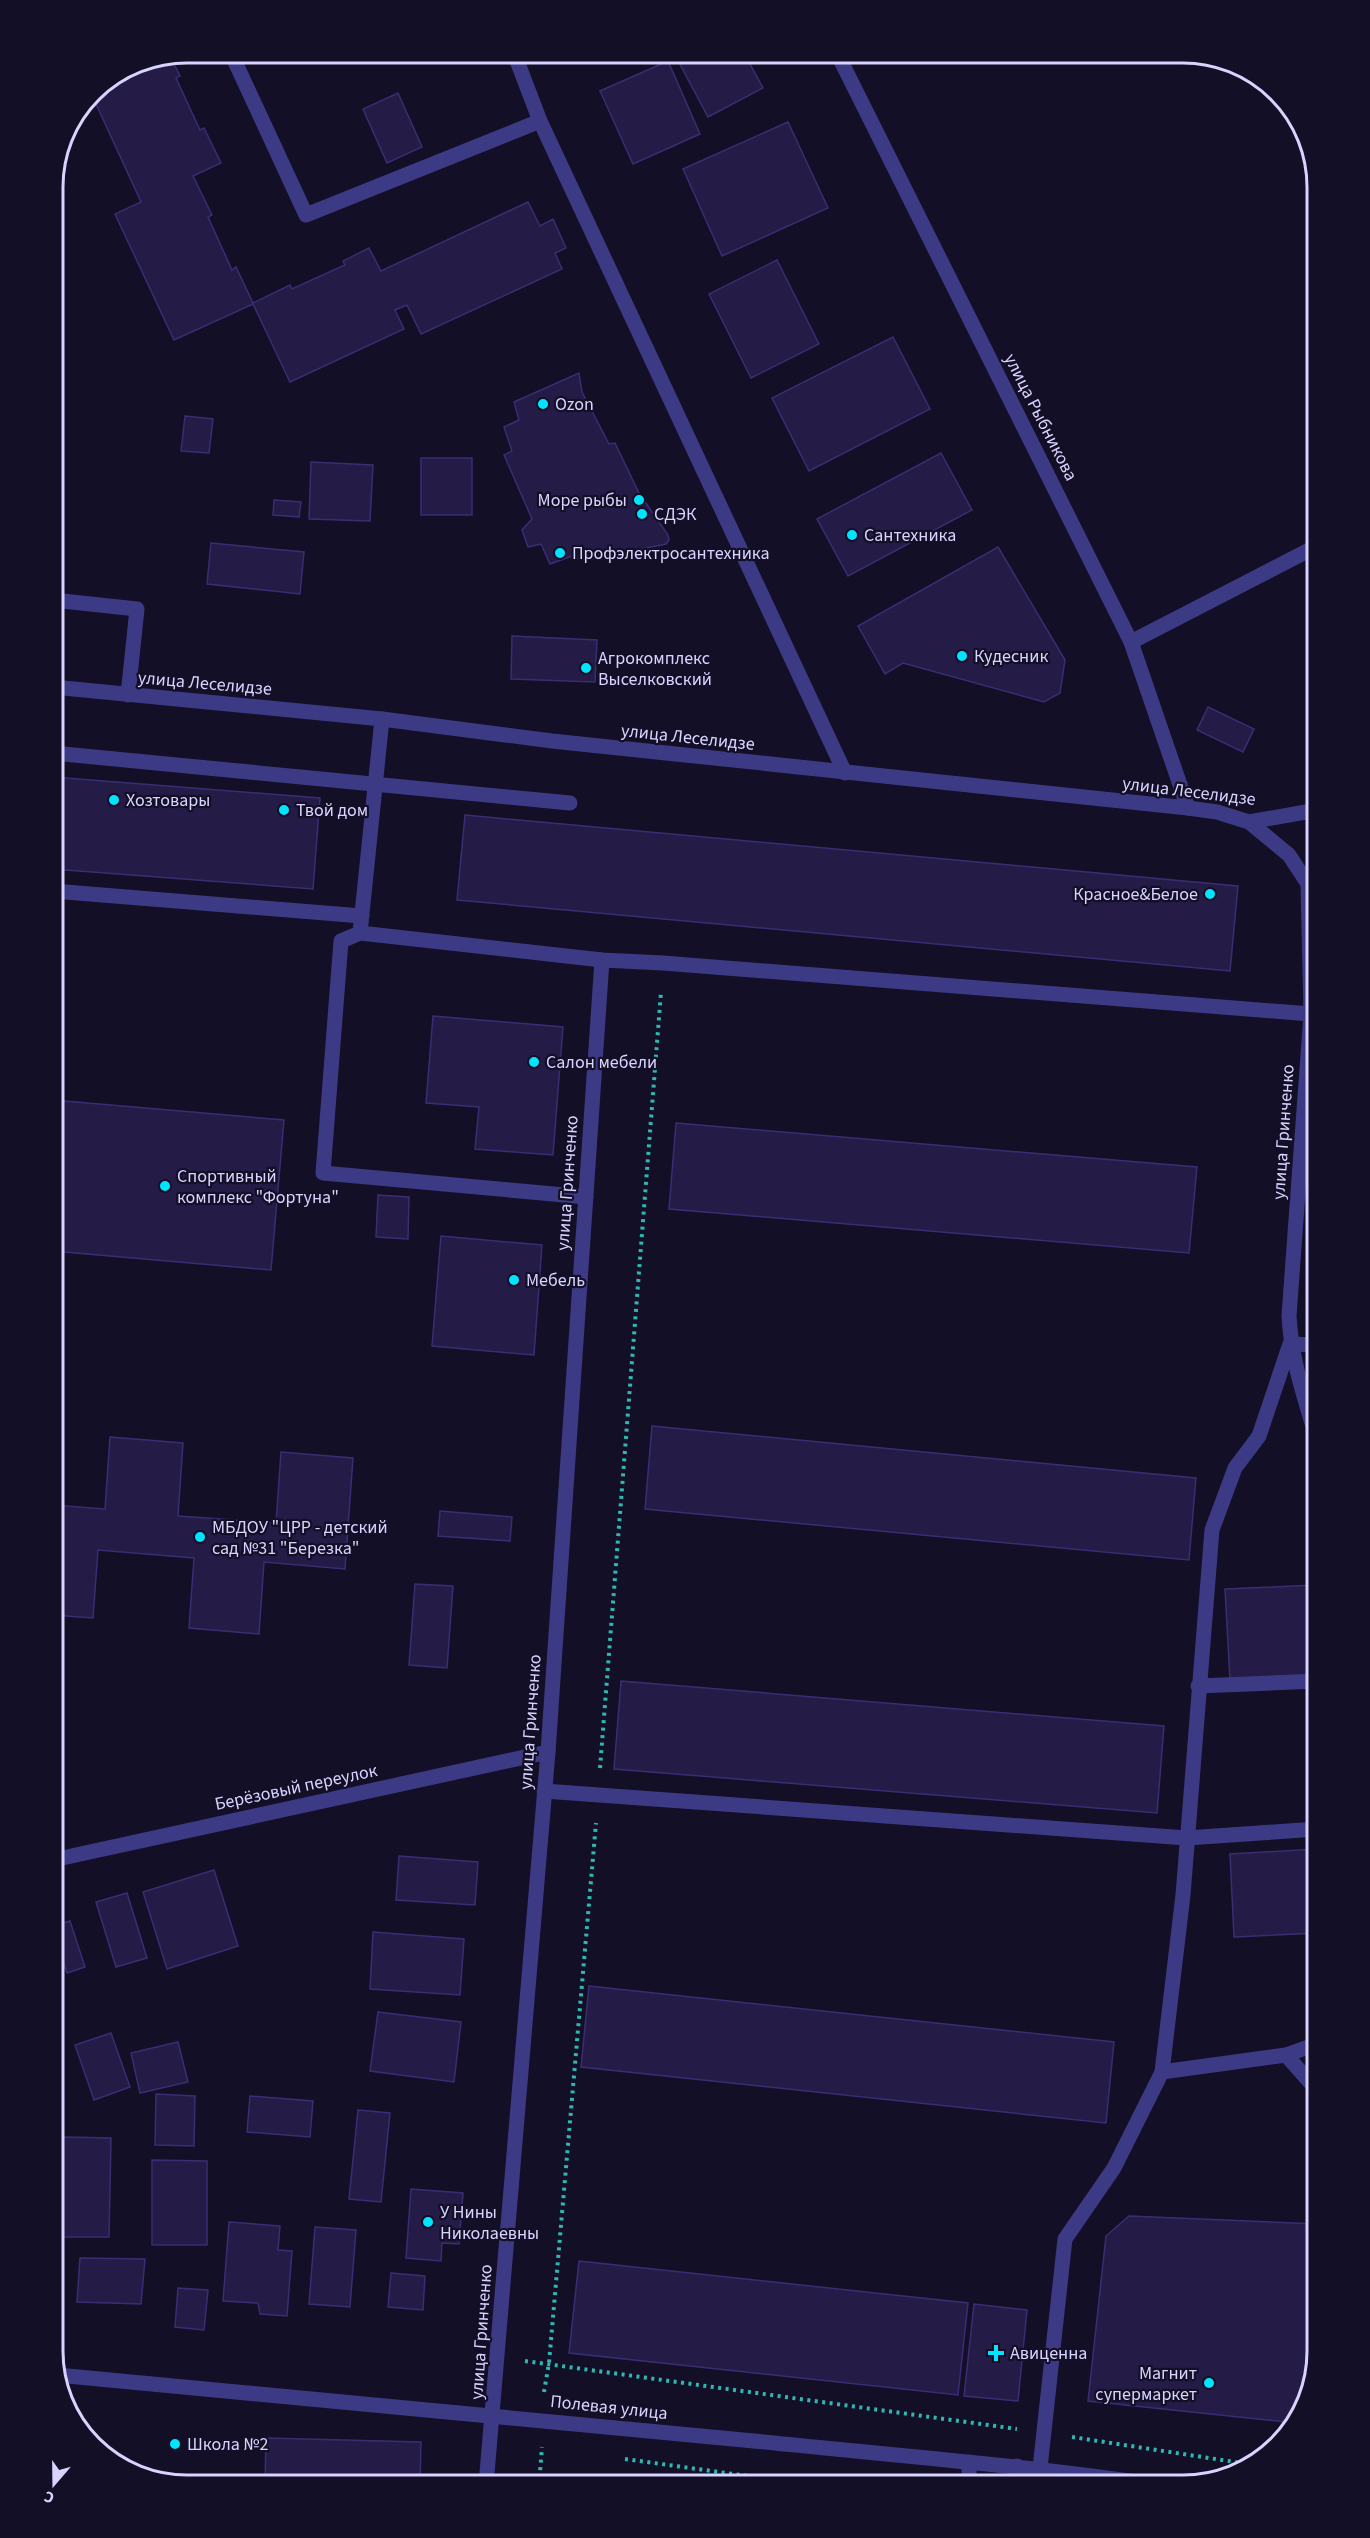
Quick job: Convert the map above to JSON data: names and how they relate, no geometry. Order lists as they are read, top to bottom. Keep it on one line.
{"streets":{"street":["улица Рыбникова","улица Леселидзе","улица Гринченко","Берёзовый переулок","Полевая улица"]},"crossings":[["улица Рыбникова","улица Леселидзе"],["улица Леселидзе","улица Гринченко"],["улица Гринченко","Берёзовый переулок"],["улица Гринченко","Полевая улица"]],"places":{"other":["Ozon","Море рыбы","СДЭК","Сантехника","Профэлектросантехника","Кудесник","Агрокомплекс Выселковский","Хозтовары","Твой дом","Красное&Белое","Салон мебели","Спортивный комплекс \"Фортуна\"","Мебель","МБДОУ \"ЦРР - детский сад №31 \"Березка\"","У Нины Николаевны","Магнит супермаркет","Школа №2"],"health":["Авиценна"]},"north":"bottom"}
